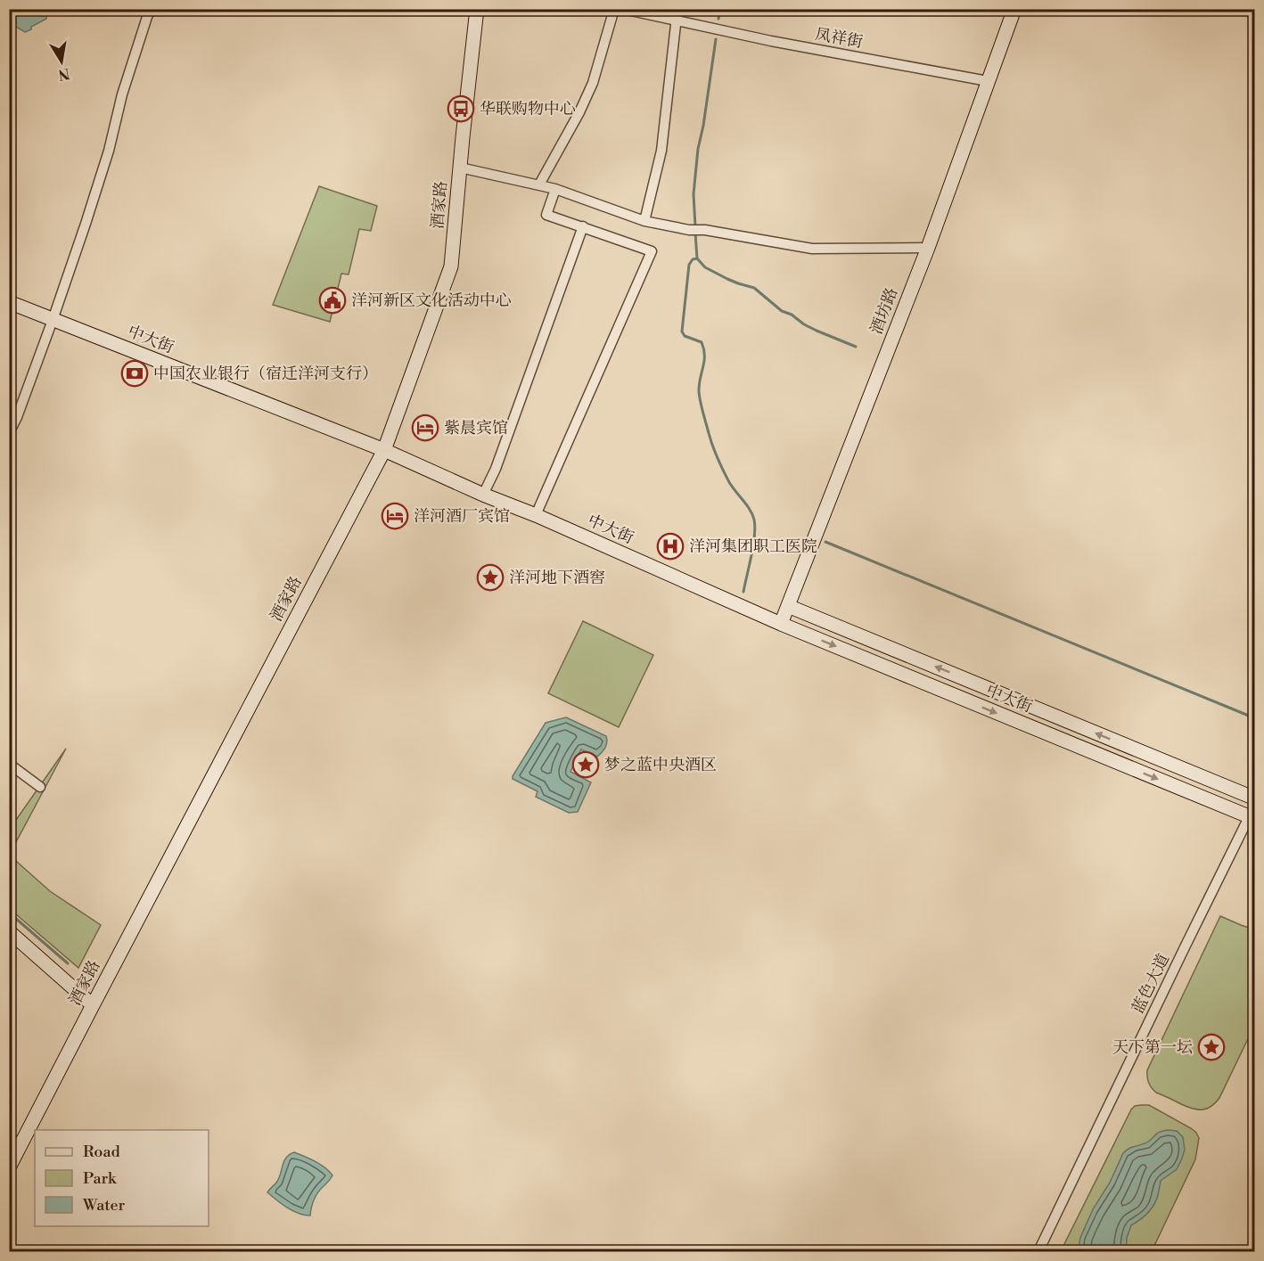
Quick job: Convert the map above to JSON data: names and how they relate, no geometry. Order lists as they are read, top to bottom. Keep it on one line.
{"streets":{"street":["凤祥街","酒家路","酒坊路","中大街","蓝色大道"]},"crossings":[["凤祥街","酒坊路"],["酒家路","中大街"],["酒坊路","中大街"],["中大街","蓝色大道"]],"places":{"bus stop":["华联购物中心"],"public building":["洋河新区文化活动中心"],"bank":["中国农业银行（宿迁洋河支行）"],"hotel":["紫晨宾馆","洋河酒厂宾馆"],"hospital":["洋河集团职工医院"],"place":["洋河地下酒窖","梦之蓝中央酒区","天下第一坛"]},"legend":["Road","Park","Water"],"north":"bottom"}
